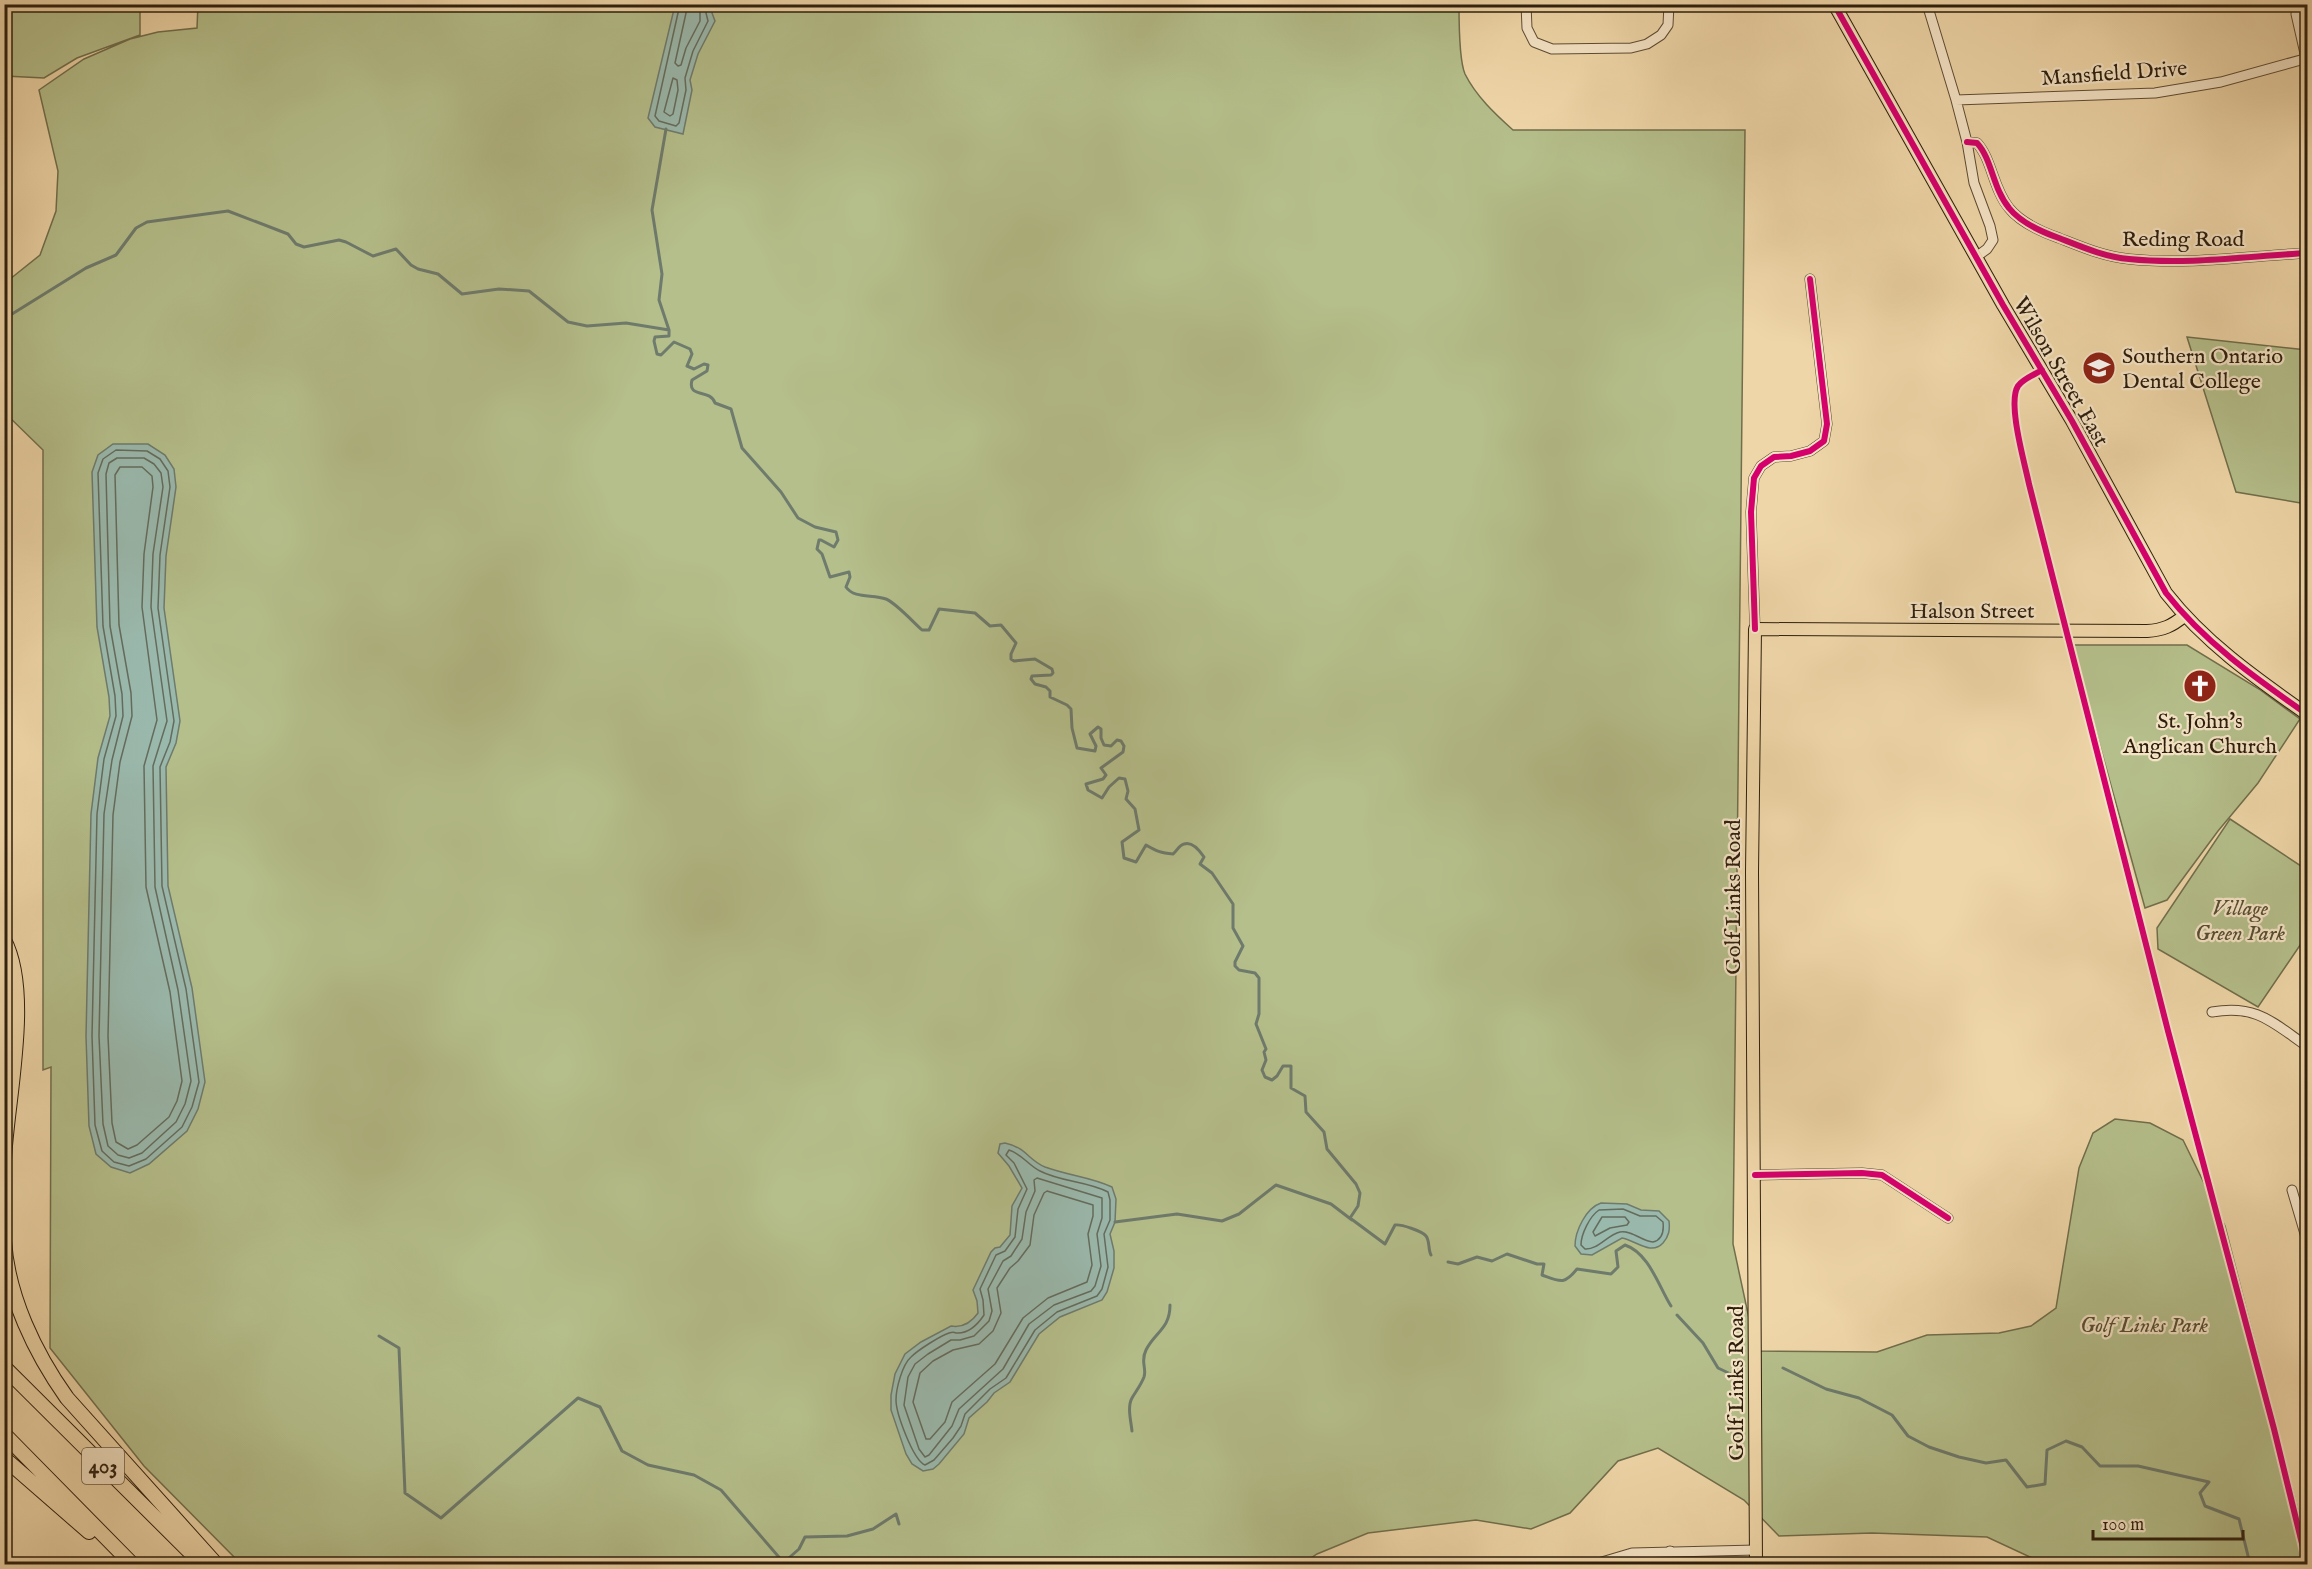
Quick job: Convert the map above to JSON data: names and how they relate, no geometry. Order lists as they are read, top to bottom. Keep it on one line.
{"streets":{"highway":["403"],"main road":["Wilson Street East","Halson Street","Golf Links Road"],"street":["Mansfield Drive","Reding Road"]},"crossings":[["Wilson Street East","Halson Street"],["Halson Street","Golf Links Road"]],"parks":["Village Green Park","Golf Links Park"],"places":{"school or university":["Southern Ontario Dental College"],"church":["St. John's Anglican Church"]},"scale_bar":"100 m"}
